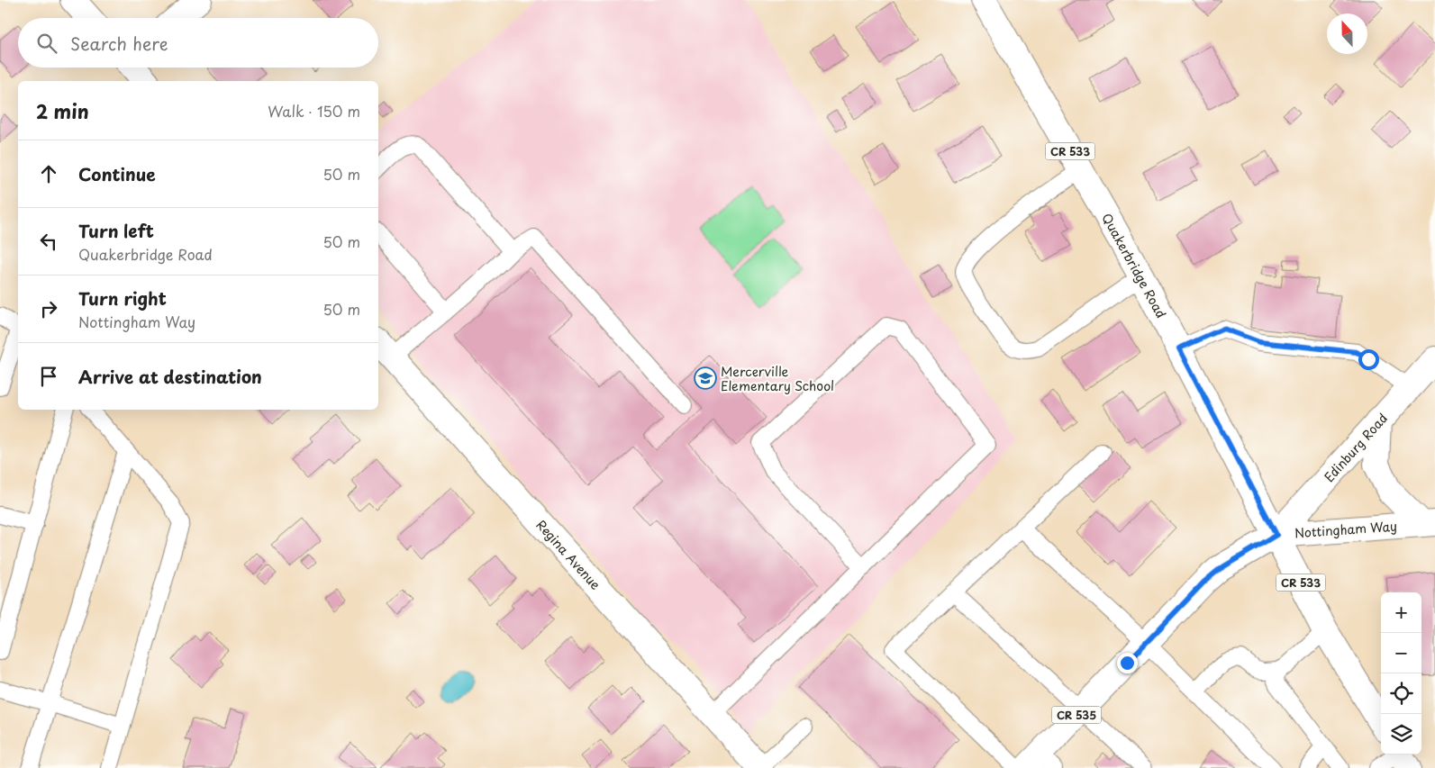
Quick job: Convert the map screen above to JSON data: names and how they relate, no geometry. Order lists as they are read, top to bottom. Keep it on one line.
{"streets":{"main road":["CR 533","Quakerbridge Road","Edinburg Road","Nottingham Way","Regina Avenue","CR 535"]},"crossings":[["CR 533","Quakerbridge Road"],["CR 533","Edinburg Road"],["CR 533","Nottingham Way"],["Quakerbridge Road","Edinburg Road"],["Quakerbridge Road","Nottingham Way"],["Edinburg Road","Nottingham Way"]],"places":{"school or university":["Mercerville Elementary School"]},"north":"top","page":{"search":"Search here","heading":["2 min","Walk · 150 m"],"list":[["Continue","50 m"],["Turn left","Quakerbridge Road","50 m"],["Turn right","Nottingham Way","50 m"],"Arrive at destination"],"map_buttons":["+","−"]}}
